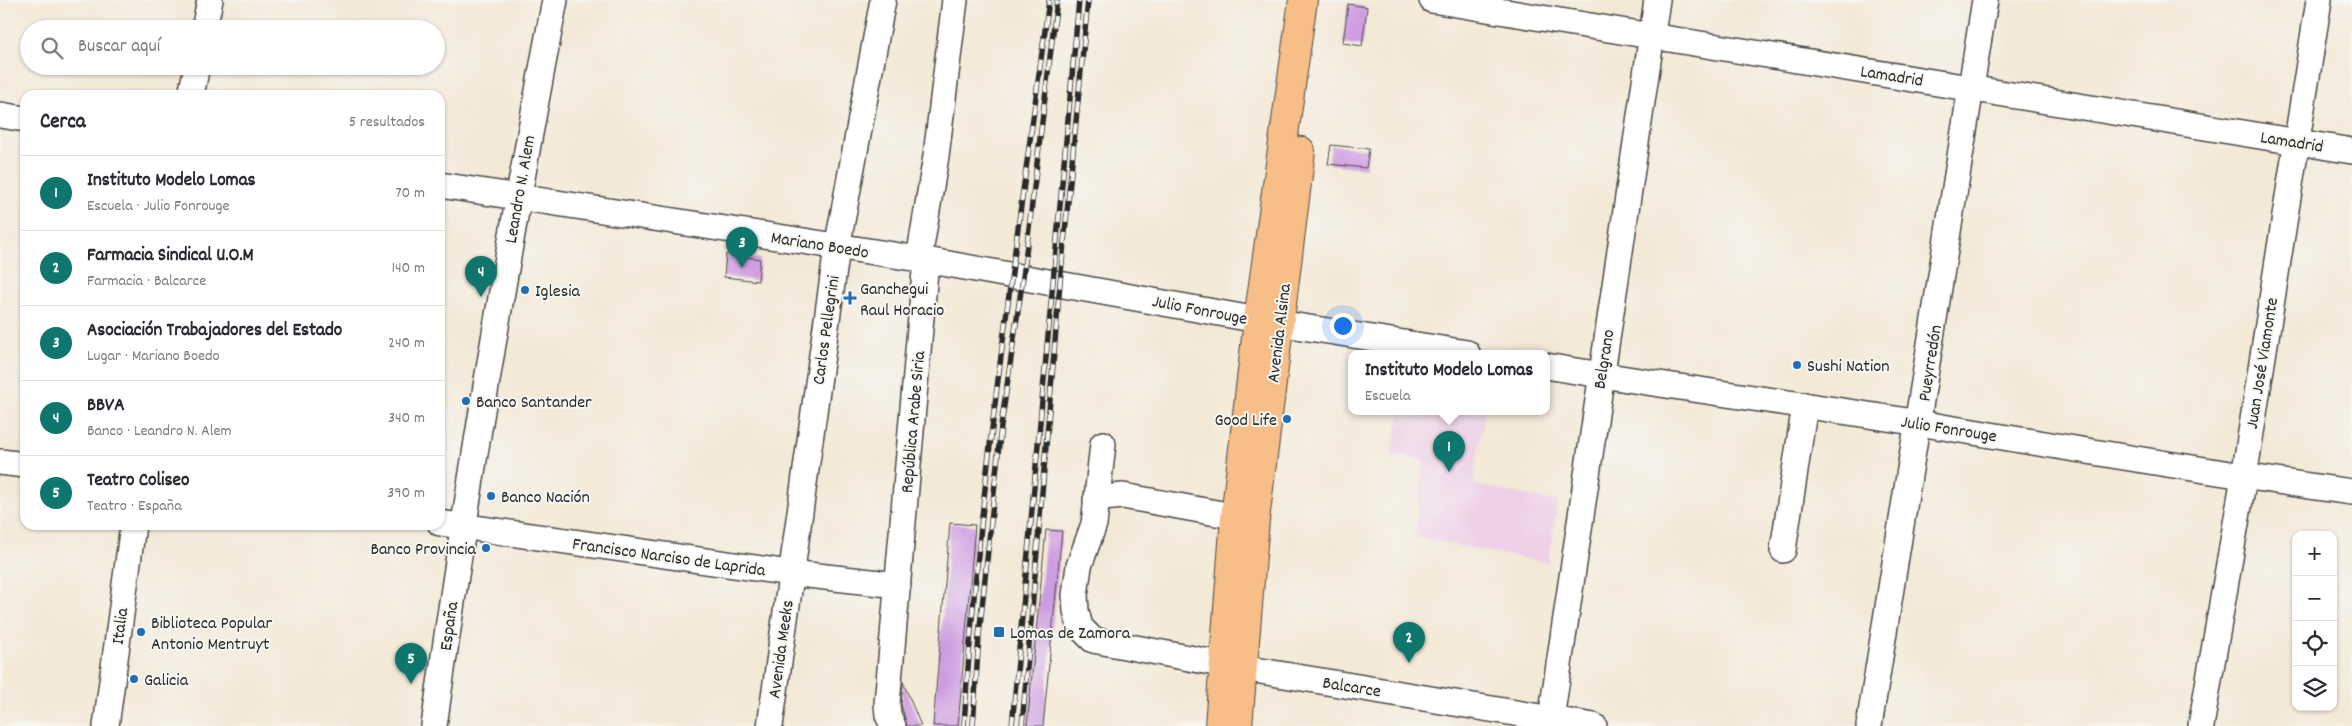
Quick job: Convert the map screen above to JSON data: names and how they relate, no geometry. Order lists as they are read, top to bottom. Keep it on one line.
{"streets":{"main road":["Avenida Alsina"],"street":["Lamadrid","Leandro N. Alem","Mariano Boedo","Julio Fonrouge","Carlos Pellegrini","Belgrano","Pueyrredón","Juan José Viamonte","República Arabe Siria","Francisco Narciso de Laprida","Italia","España","Avenida Meeks","Balcarce"]},"crossings":[["Lamadrid","Belgrano"],["Lamadrid","Pueyrredón"],["Lamadrid","Juan José Viamonte"],["Leandro N. Alem","Mariano Boedo"],["Leandro N. Alem","Francisco Narciso de Laprida"],["Leandro N. Alem","España"],["Mariano Boedo","Julio Fonrouge"],["Mariano Boedo","Carlos Pellegrini"],["Mariano Boedo","República Arabe Siria"],["Julio Fonrouge","Avenida Alsina"],["Julio Fonrouge","Belgrano"],["Julio Fonrouge","Pueyrredón"],["Julio Fonrouge","Juan José Viamonte"],["Carlos Pellegrini","Francisco Narciso de Laprida"],["Carlos Pellegrini","Avenida Meeks"],["Avenida Alsina","Balcarce"],["Belgrano","Balcarce"],["República Arabe Siria","Francisco Narciso de Laprida"],["Francisco Narciso de Laprida","España"],["Francisco Narciso de Laprida","Avenida Meeks"]],"places":{"other":["Iglesia","Sushi Nation","Banco Santander","Good Life","Banco Nación","Banco Provincia","Biblioteca Popular Antonio Mentruyt","Galicia"],"health":["Ganchegui Raul Horacio"],"transit":["Lomas de Zamora"]},"page":{"search":"Buscar aquí","heading":["Cerca","5 resultados"],"list":[{"mark":"1","name":"Instituto Modelo Lomas","note":"Escuela · Julio Fonrouge","value":"70 m"},{"mark":"2","name":"Farmacia Sindical U.O.M","note":"Farmacia · Balcarce","value":"140 m"},{"mark":"3","name":"Asociación Trabajadores del Estado","note":"Lugar · Mariano Boedo","value":"240 m"},{"mark":"4","name":"BBVA","note":"Banco · Leandro N. Alem","value":"340 m"},{"mark":"5","name":"Teatro Coliseo","note":"Teatro · España","value":"390 m"}],"pins":["3","4","1","2","5"],"popup":["Instituto Modelo Lomas","Escuela"],"map_buttons":["+","−"]}}
